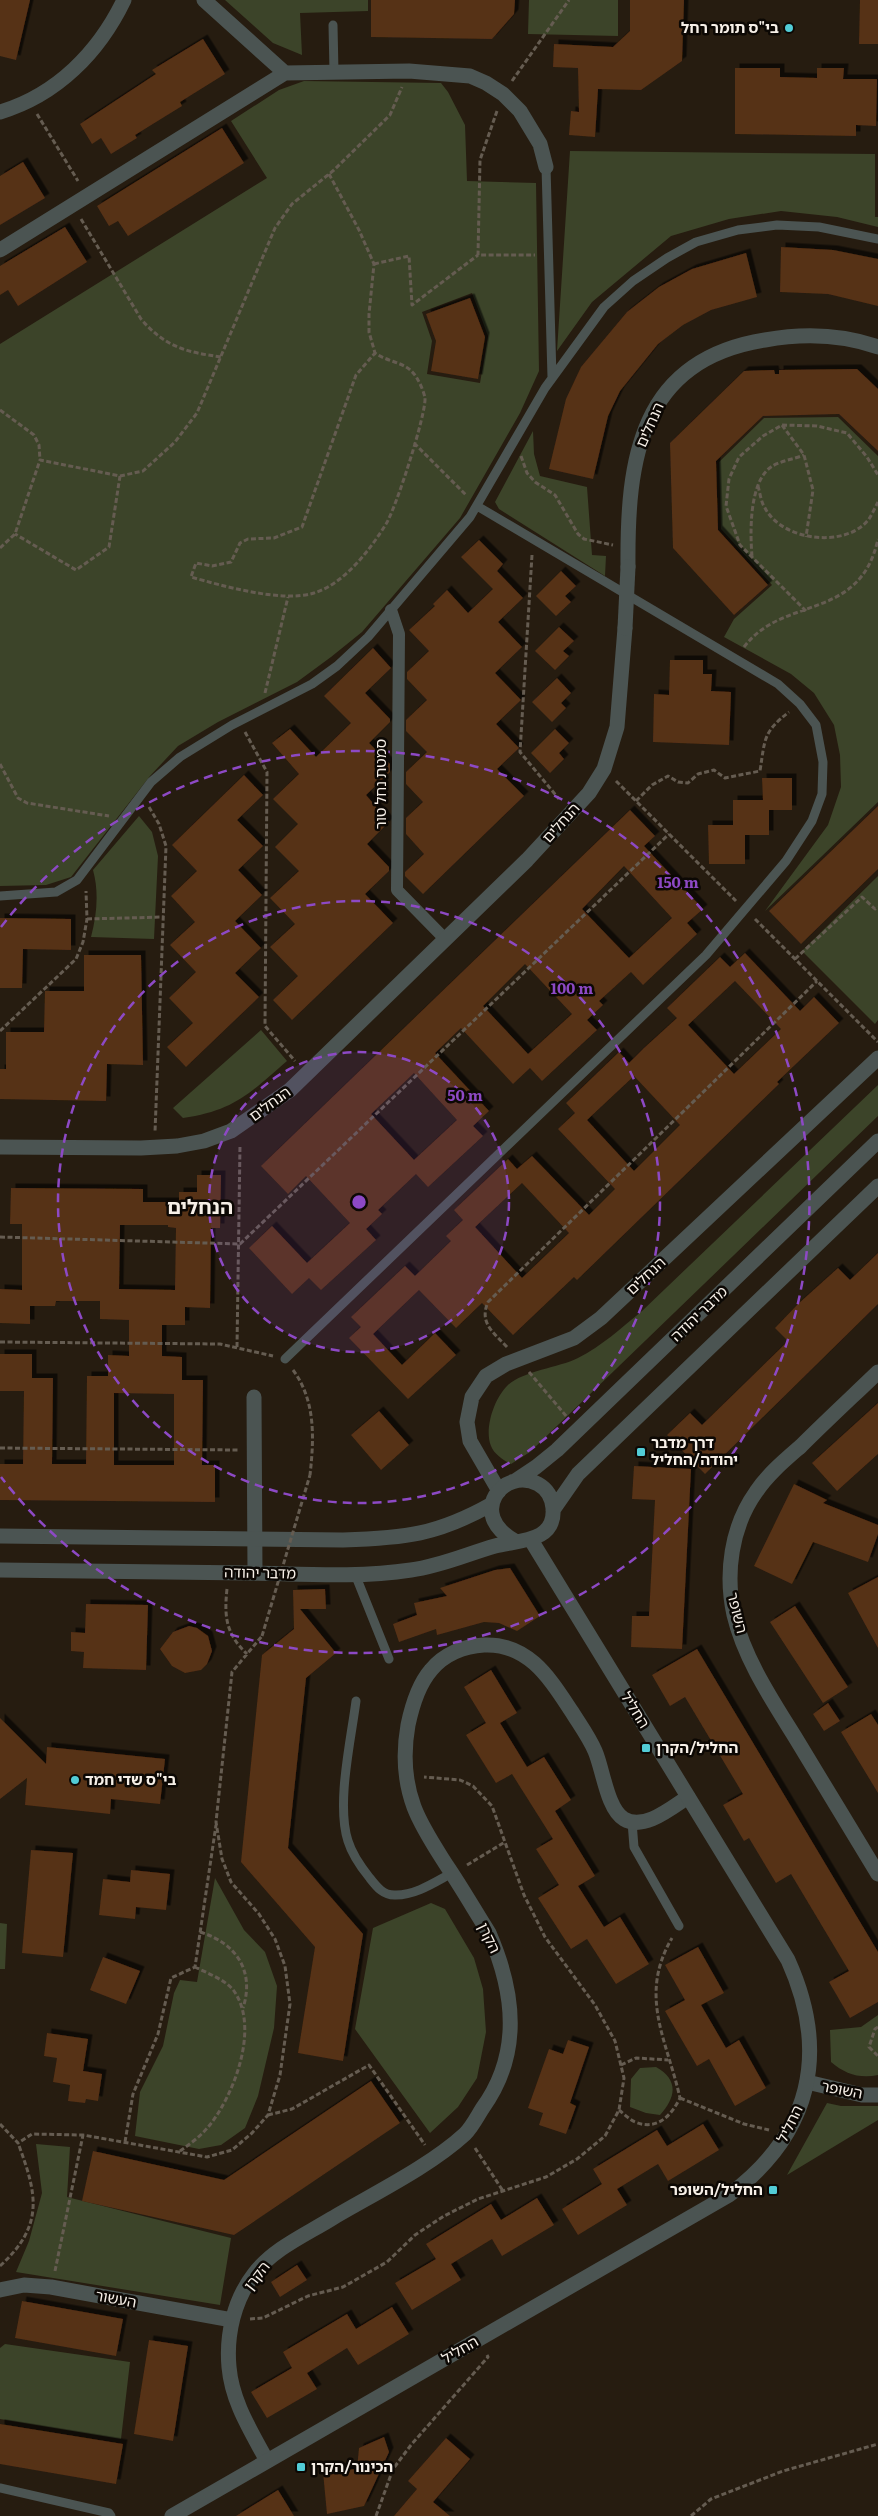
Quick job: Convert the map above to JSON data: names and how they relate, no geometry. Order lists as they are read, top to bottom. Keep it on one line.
{"streets":{"street":["הנחלים","סמטת נחל טור","מדבר יהודה","השופר","החליל","הקרן","העשור"]},"crossings":[["הנחלים","סמטת נחל טור"],["הנחלים","מדבר יהודה"],["הנחלים","החליל"],["מדבר יהודה","החליל"],["השופר","החליל"],["החליל","הקרן"],["הקרן","העשור"]],"districts":["הנחלים"],"places":{"other":["בי\"ס תומר רחל","בי\"ס שדי חמד"],"transit":["דרך מדבר יהודה/החליל","החליל/הקרן","החליל/השופר","הכינור/הקרן"]},"rings":["150 m","100 m","50 m"]}
